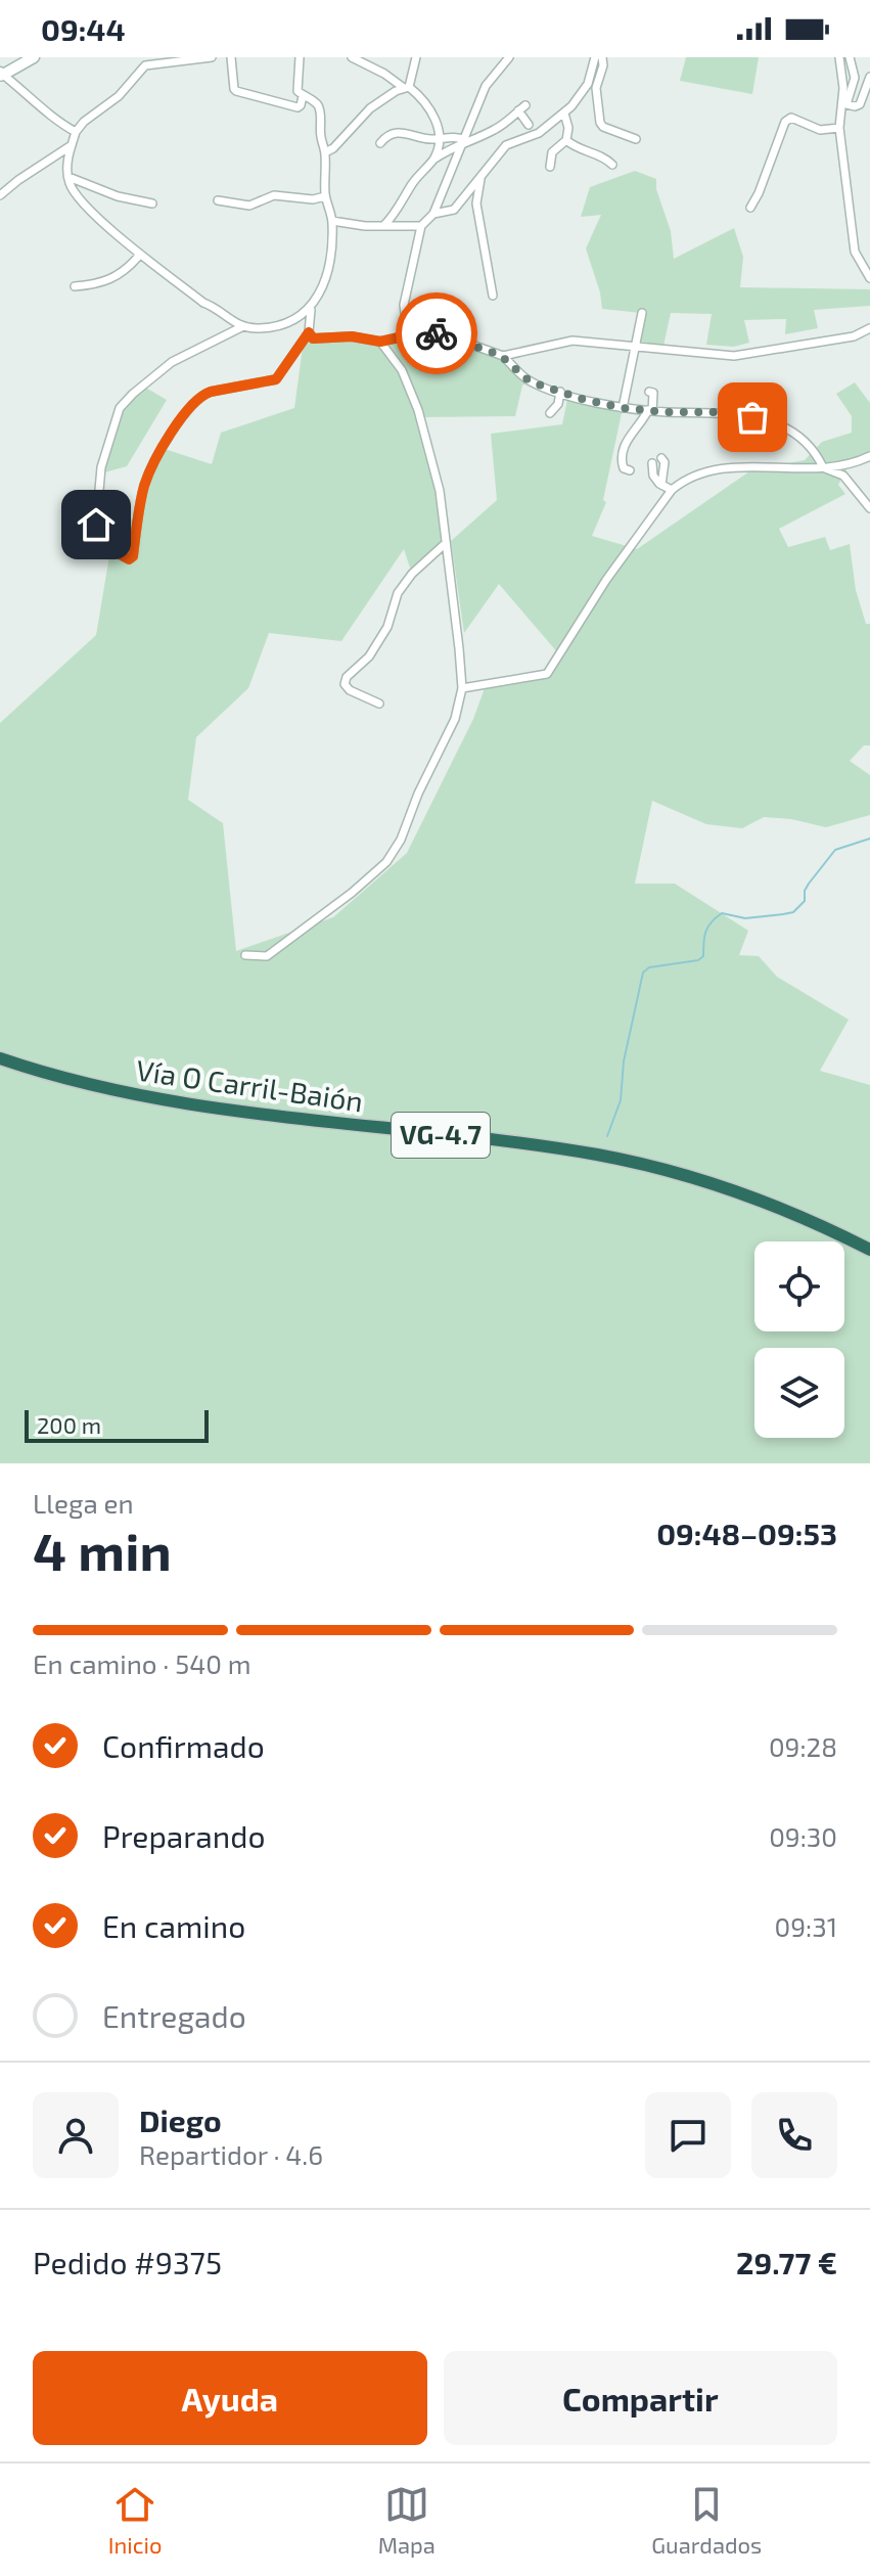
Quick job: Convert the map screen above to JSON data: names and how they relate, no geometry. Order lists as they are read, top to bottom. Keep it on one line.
{"streets":{"highway":["Vía O Carril-Baión","VG-4.7"]},"scale_bar":"200 m","page":{"status":"09:44","scale":"200 m","heading":["4 min","Llega en","09:48–09:53"],"panel":["Diego","Repartidor · 4.6","Pedido #9375","29.77 €"],"bar":"En camino · 540 m","list":[["Confirmado","09:28"],["Preparando","09:30"],["En camino","09:31"],"Entregado"],"buttons":["Ayuda","Compartir"],"tabs":["Inicio","Mapa","Guardados"]}}
